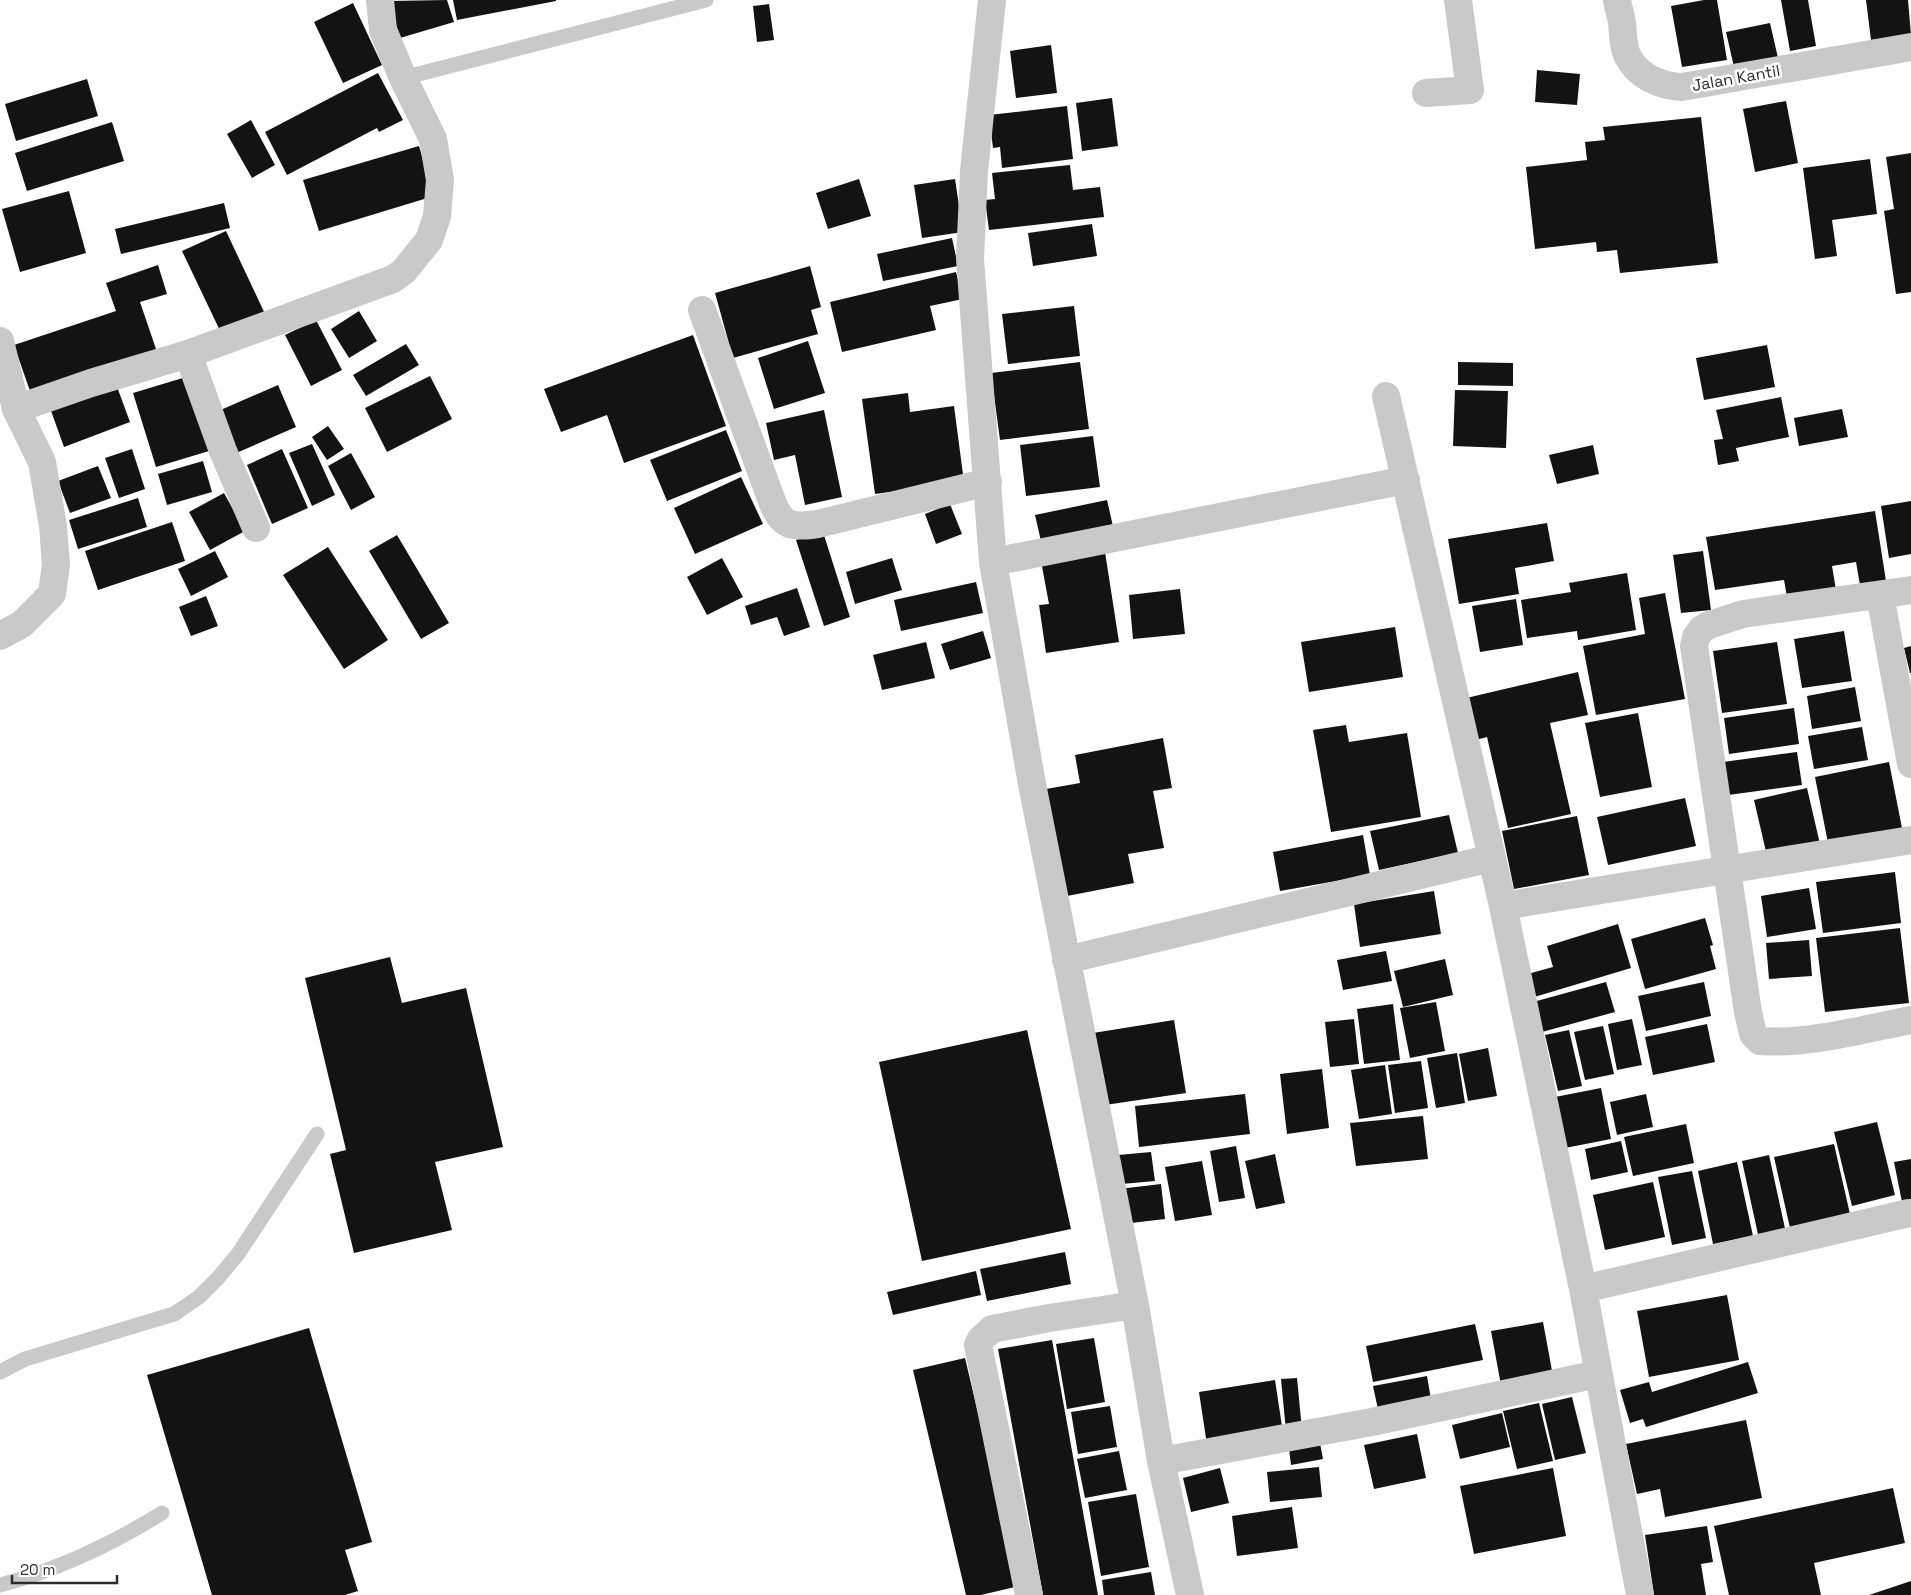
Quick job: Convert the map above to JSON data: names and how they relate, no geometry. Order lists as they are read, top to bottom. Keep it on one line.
{"streets":{"street":["Jalan Kantil"]},"scale_bar":"20 m"}
